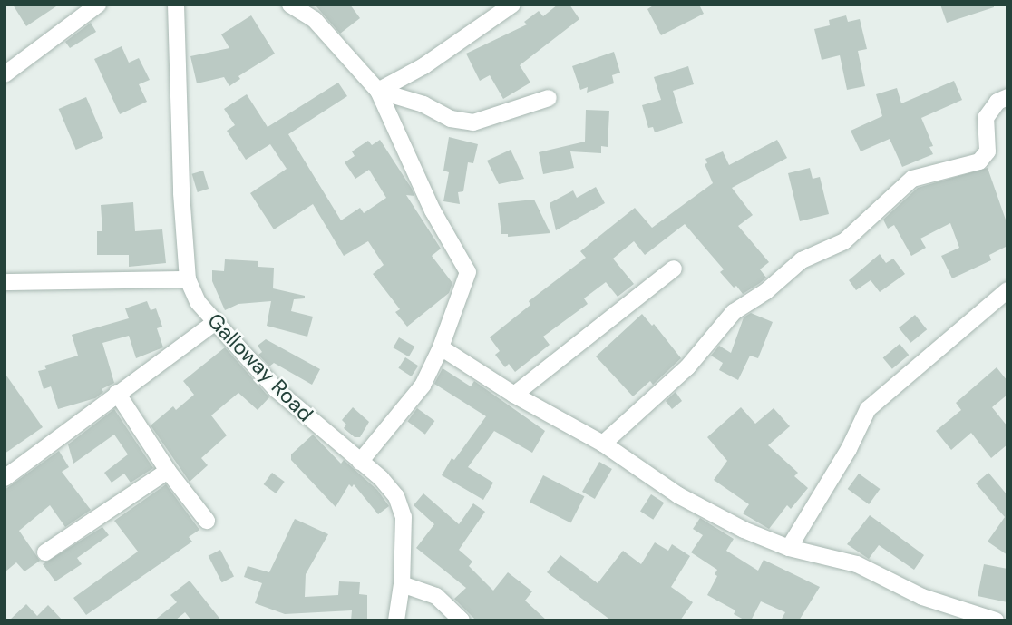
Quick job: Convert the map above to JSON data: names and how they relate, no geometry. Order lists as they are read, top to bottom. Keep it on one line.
{"streets":{"street":["Galloway Road"]}}
